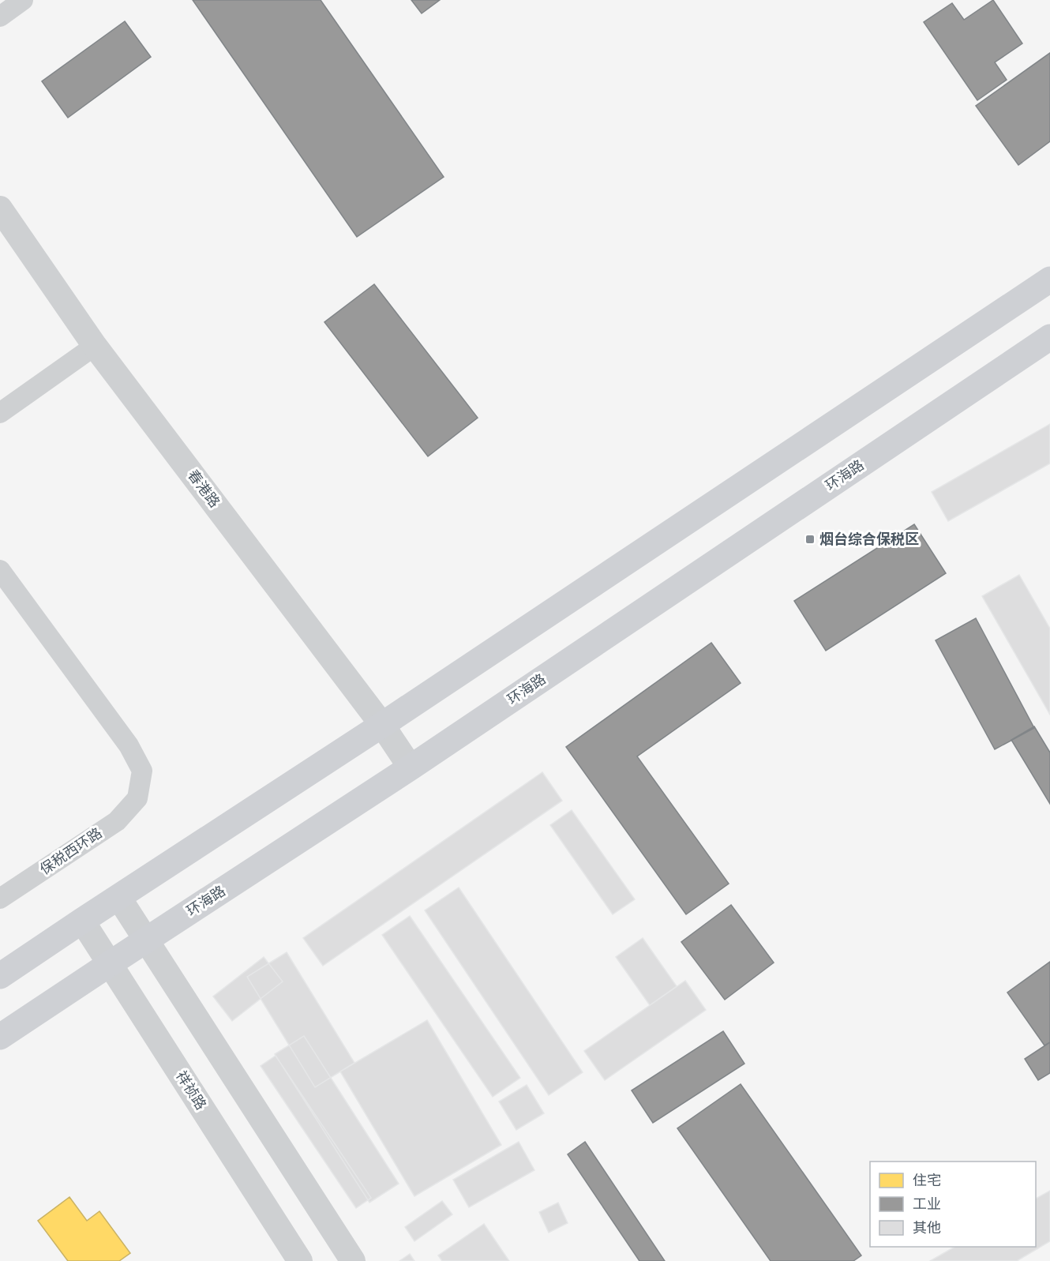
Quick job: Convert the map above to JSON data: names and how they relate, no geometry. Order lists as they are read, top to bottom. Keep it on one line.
{"streets":{"main road":["环海路"],"street":["春港路","保税西环路","祥祯路"]},"crossings":[["环海路","春港路"],["环海路","祥祯路"]],"places":{"transit":["烟台综合保税区"]},"legend":["住宅","工业","其他"]}
